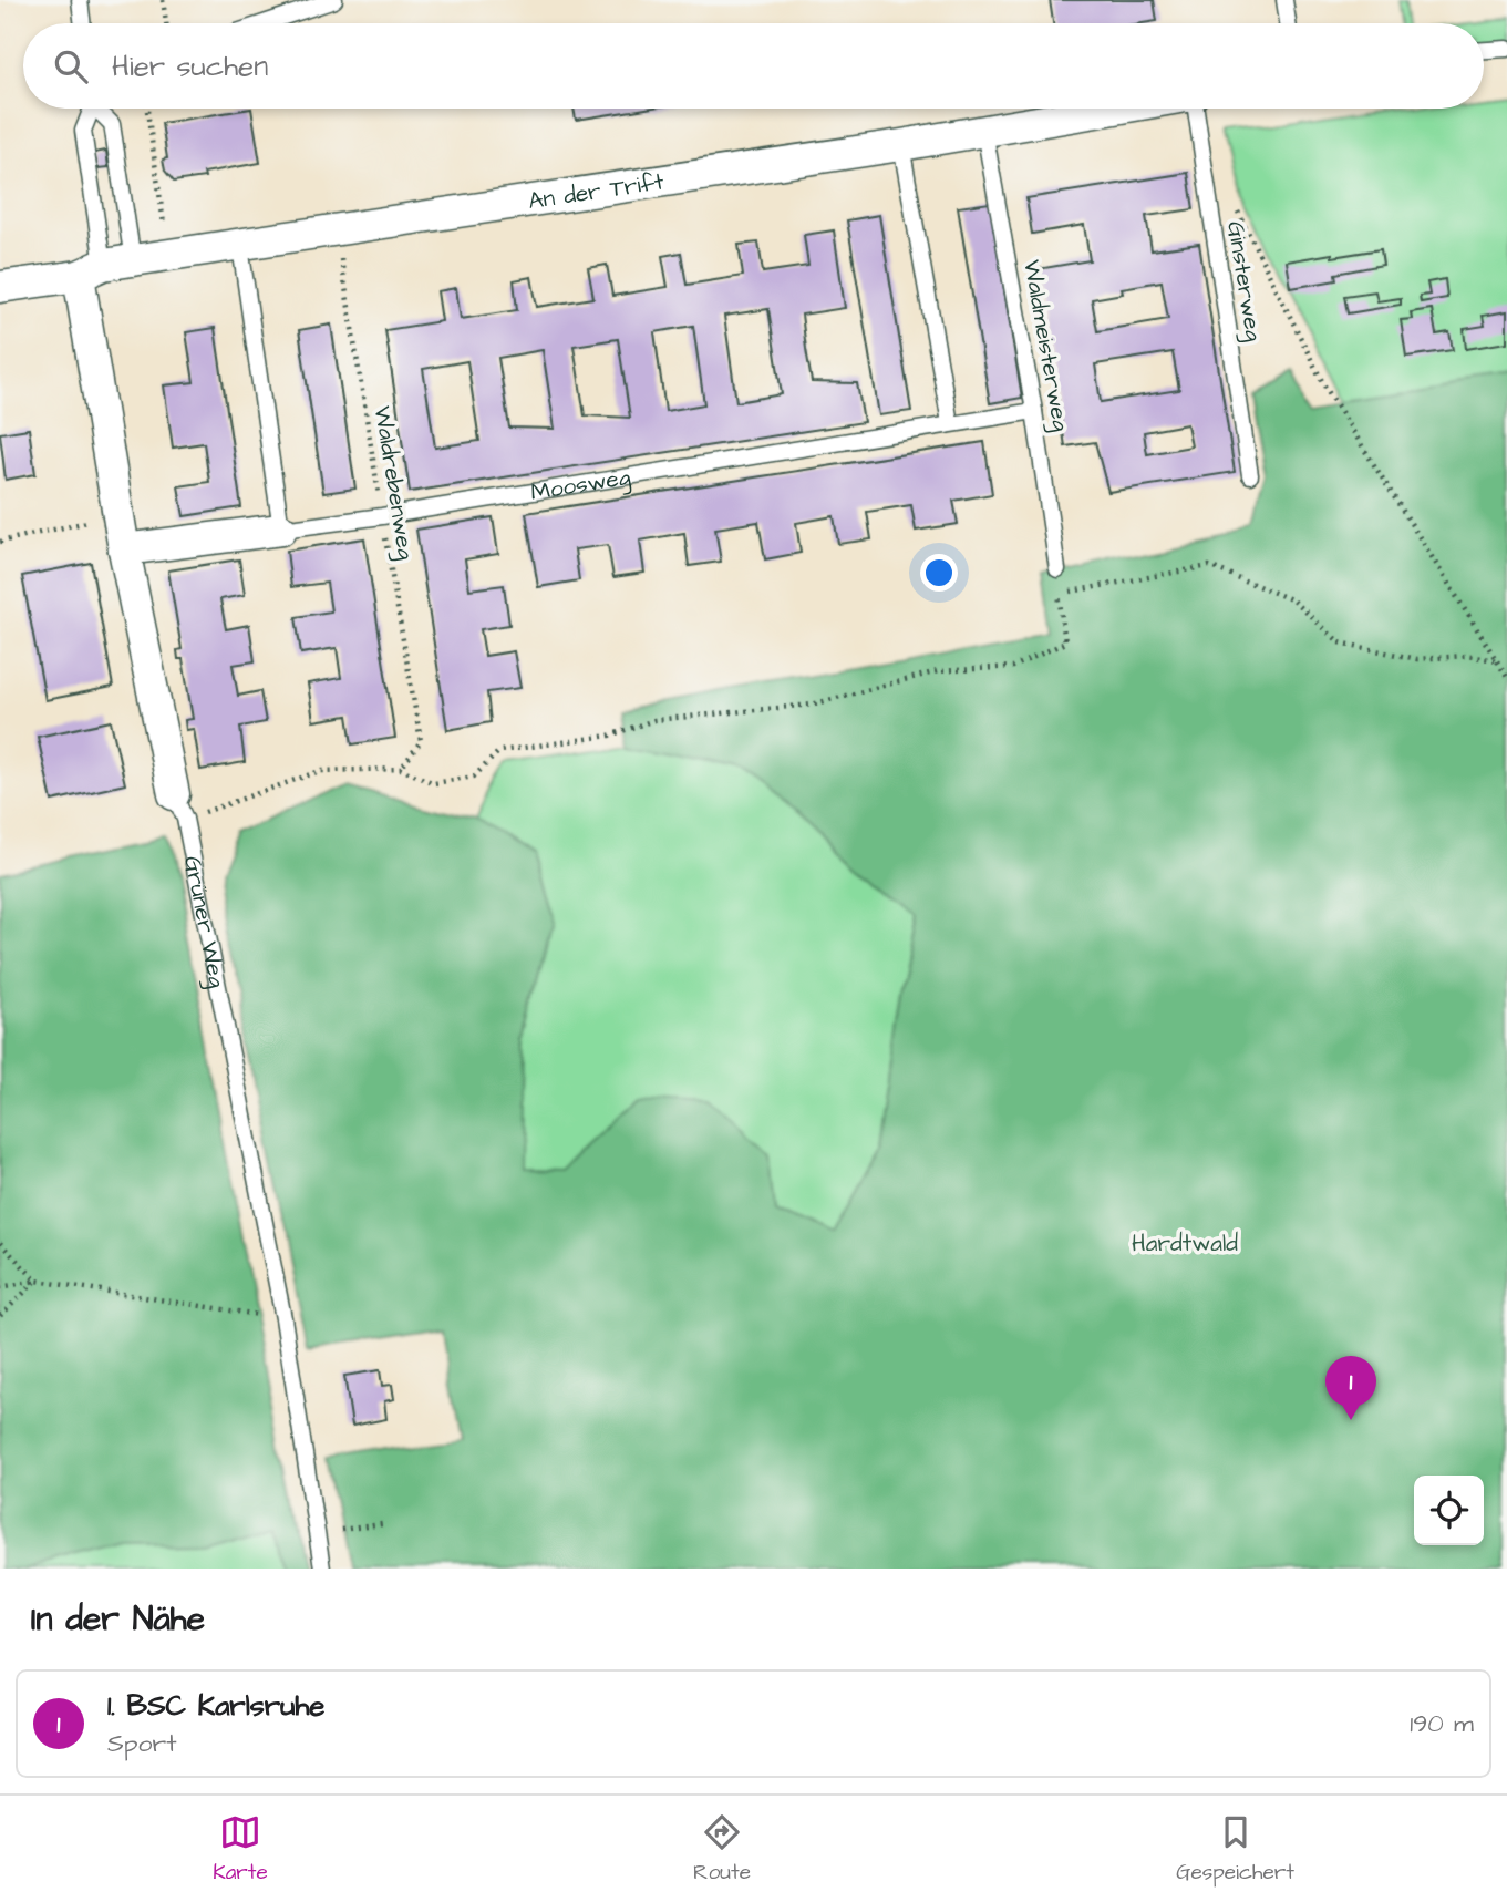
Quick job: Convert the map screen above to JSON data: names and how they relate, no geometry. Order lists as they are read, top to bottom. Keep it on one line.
{"streets":{"street":["An der Trift","Moosweg","Grüner Weg"],"lane":["Ginsterweg","Waldmeisterweg"],"path":["Waldrebenweg"]},"crossings":[["An der Trift","Waldmeisterweg"],["An der Trift","Waldrebenweg"],["An der Trift","Grüner Weg"],["Waldmeisterweg","Moosweg"],["Waldrebenweg","Moosweg"],["Moosweg","Grüner Weg"]],"parks":["Hardtwald"],"page":{"search":"Hier suchen","pins":"1","heading":"In der Nähe","list":[{"mark":"1","name":"1. BSC Karlsruhe","note":"Sport","value":"190 m"}],"nav":["Karte","Route","Gespeichert"]}}
